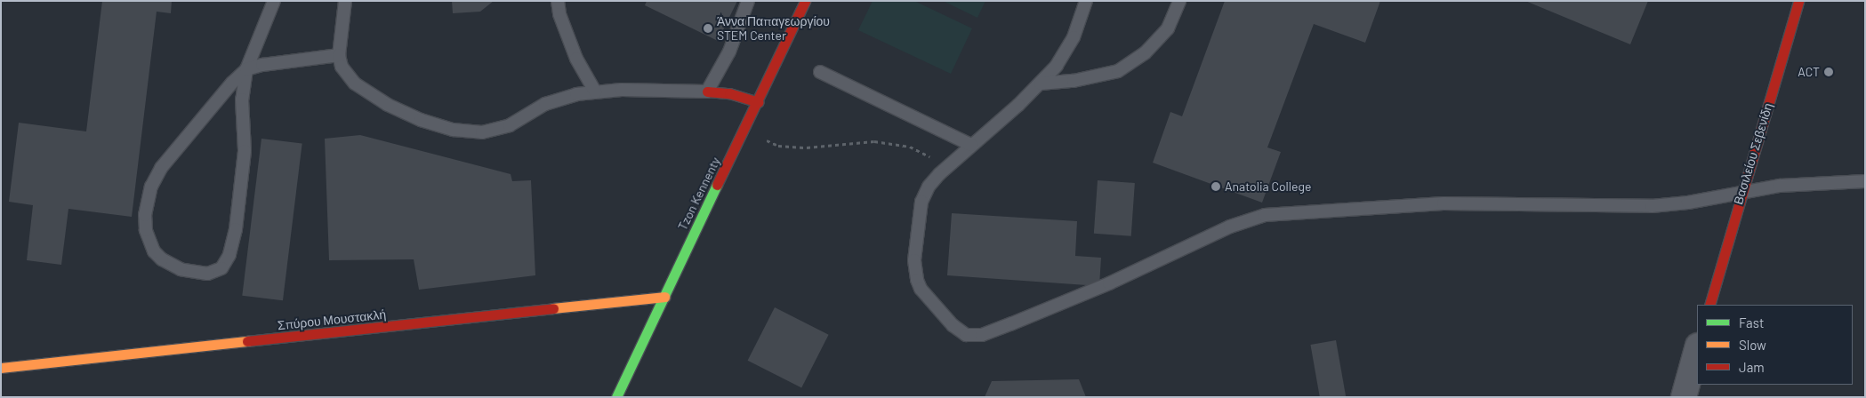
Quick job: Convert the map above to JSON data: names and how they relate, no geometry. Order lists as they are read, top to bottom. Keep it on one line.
{"streets":{"street":["Βασιλείου Σεβενίδη","Tzon Kennenty","Σπύρου Μουστακλή"]},"crossings":[["Tzon Kennenty","Σπύρου Μουστακλή"]],"places":["Άννα Παπαγεωργίου STEM Center","ACT","Anatolia College"],"legend":["Fast","Slow","Jam"]}
